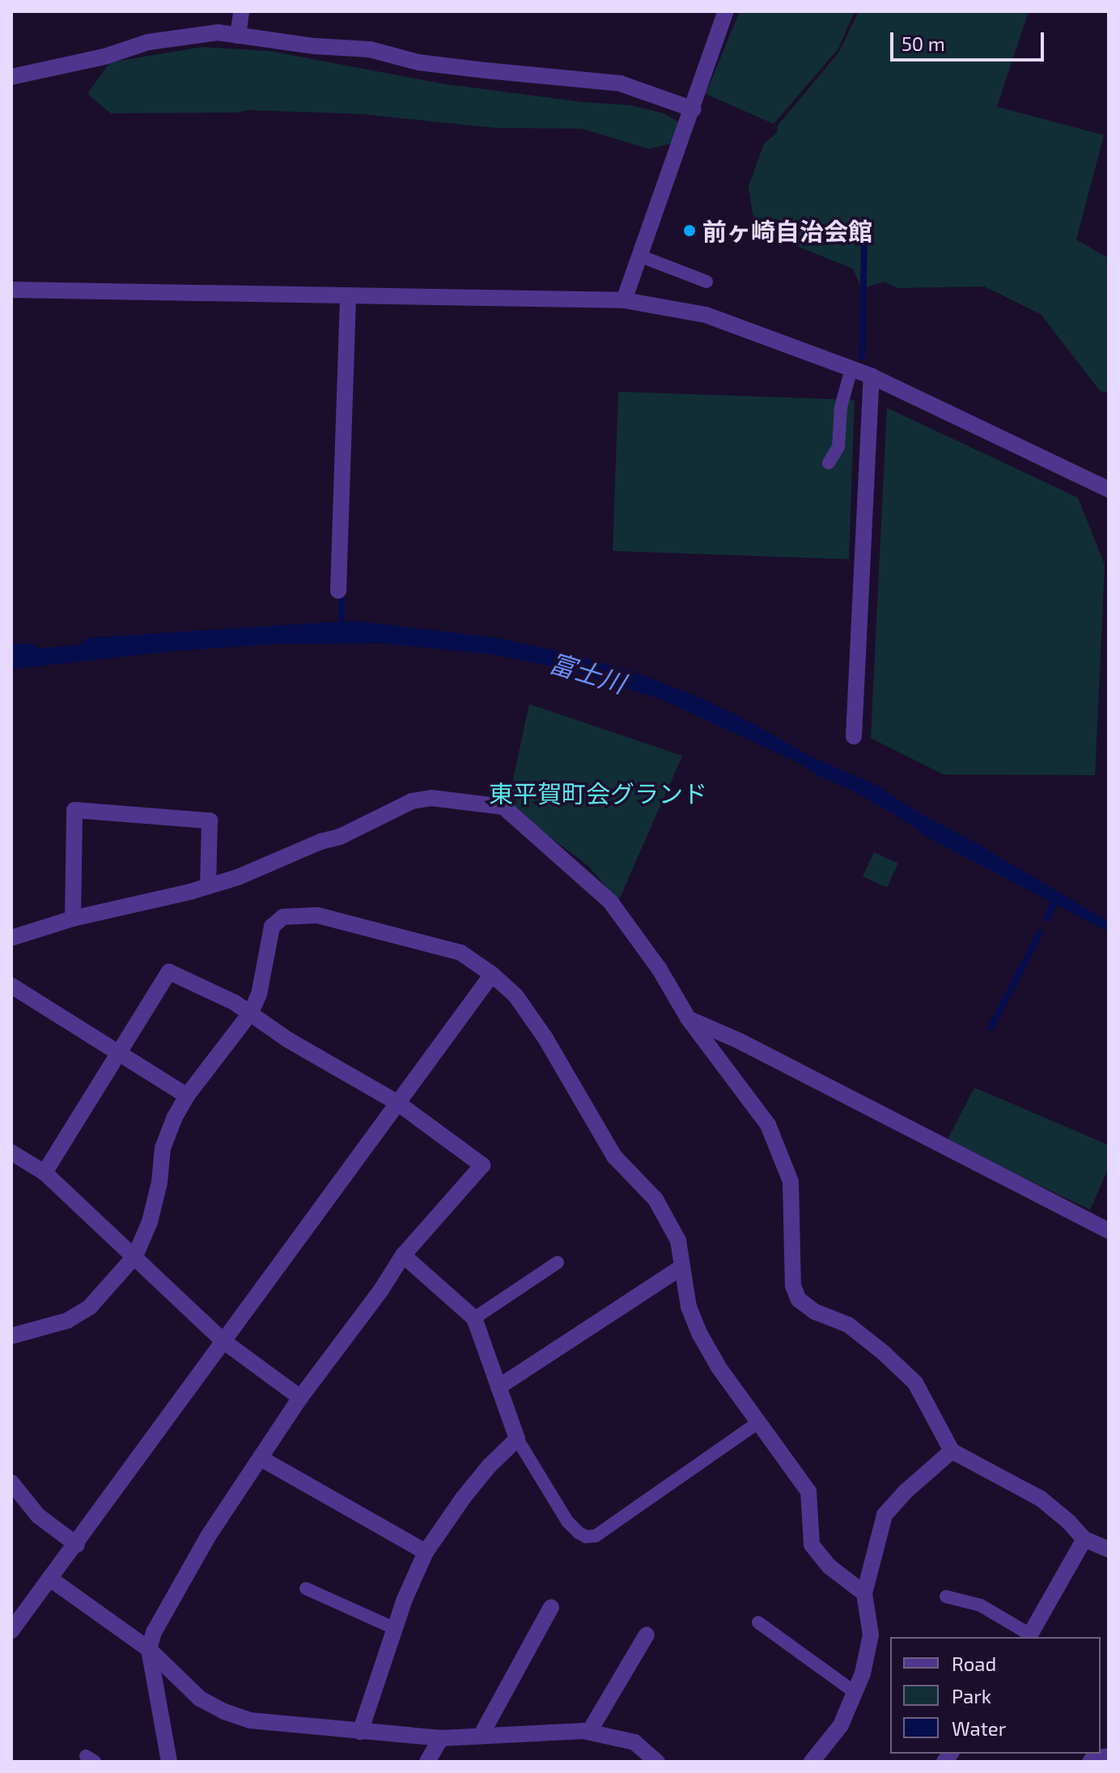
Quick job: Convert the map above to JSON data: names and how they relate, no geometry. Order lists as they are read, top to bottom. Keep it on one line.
{"water":["富士川"],"parks":["東平賀町会グランド"],"places":["前ヶ崎自治会館"],"legend":["Road","Park","Water"],"scale_bar":"50 m"}
